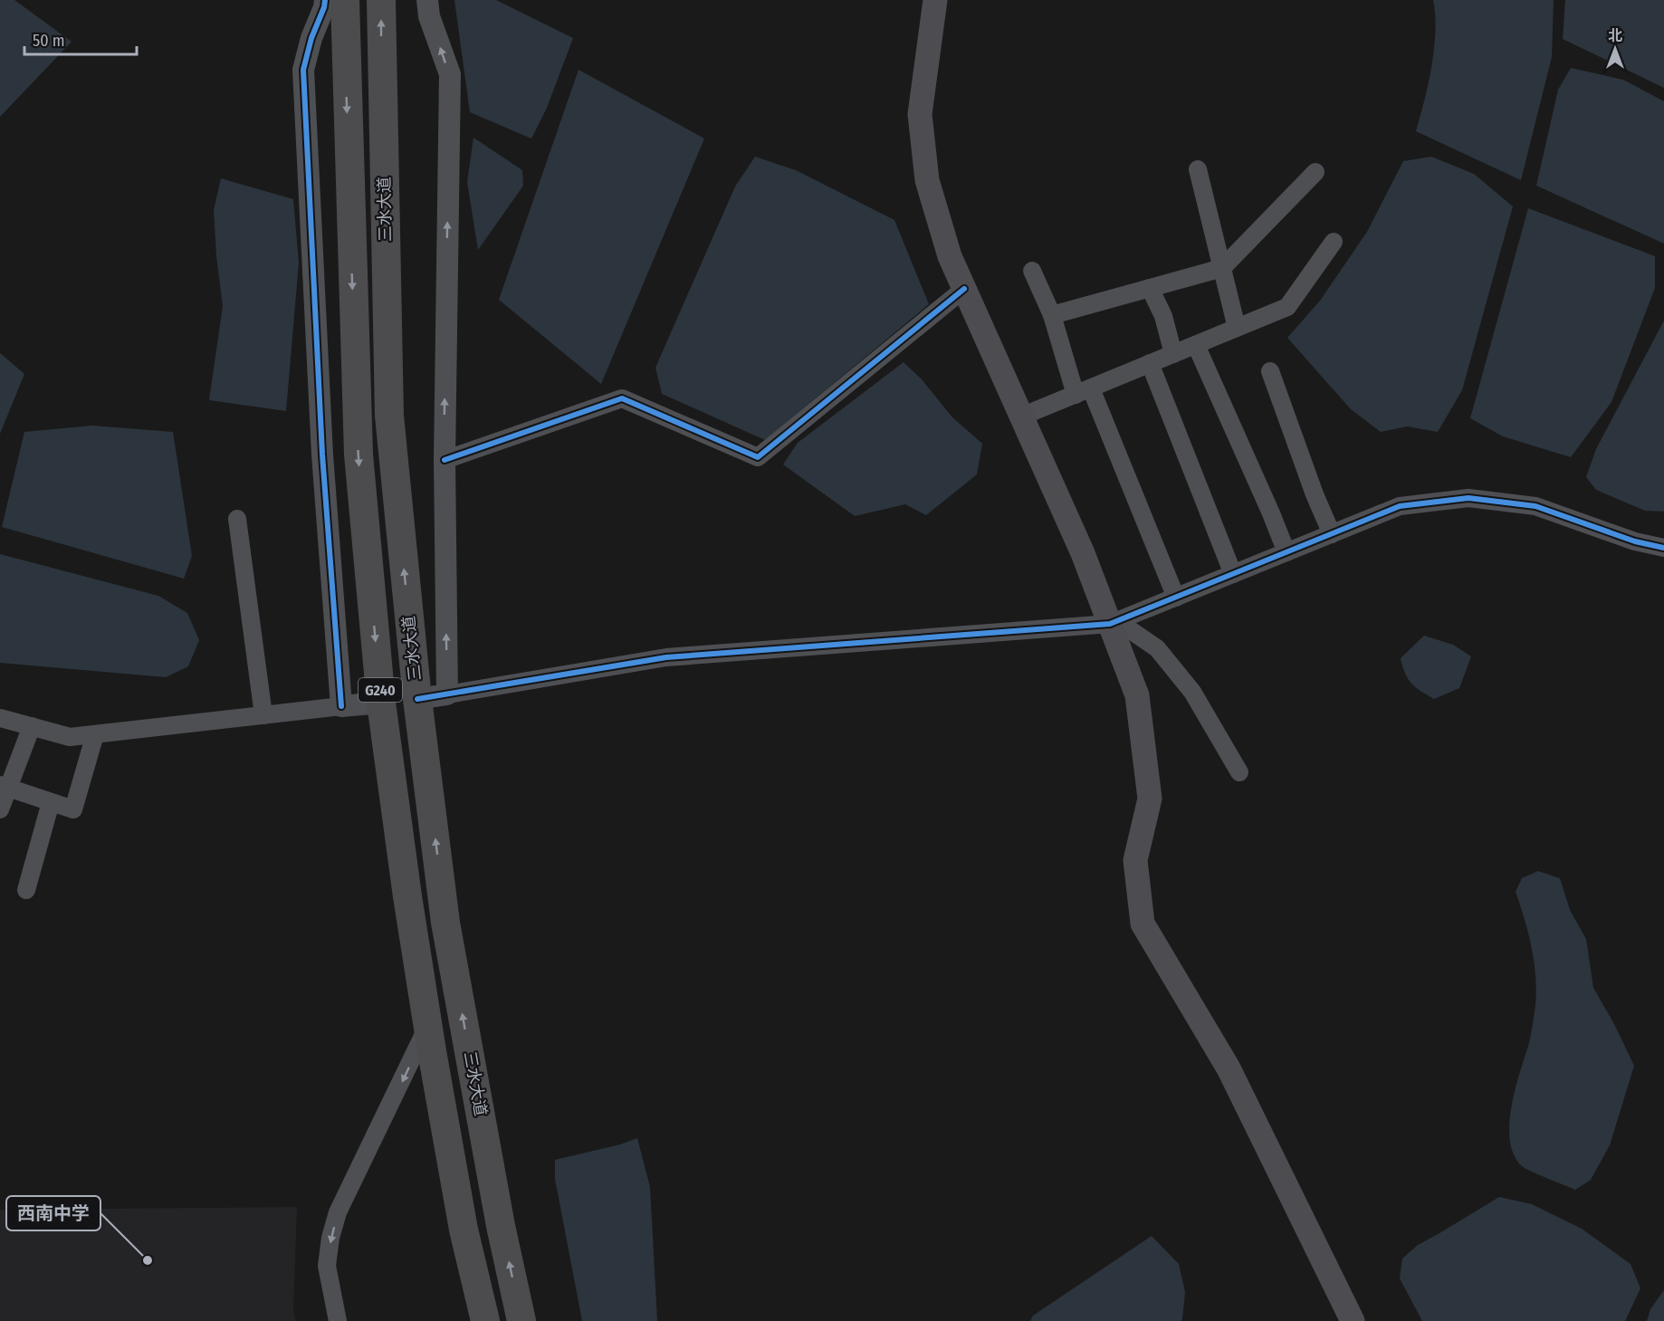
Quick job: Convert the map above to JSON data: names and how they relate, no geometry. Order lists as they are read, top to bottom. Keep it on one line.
{"streets":{"highway":["三水大道","G240"]},"places":["西南中学"],"scale_bar":"50 m","north":"top"}
